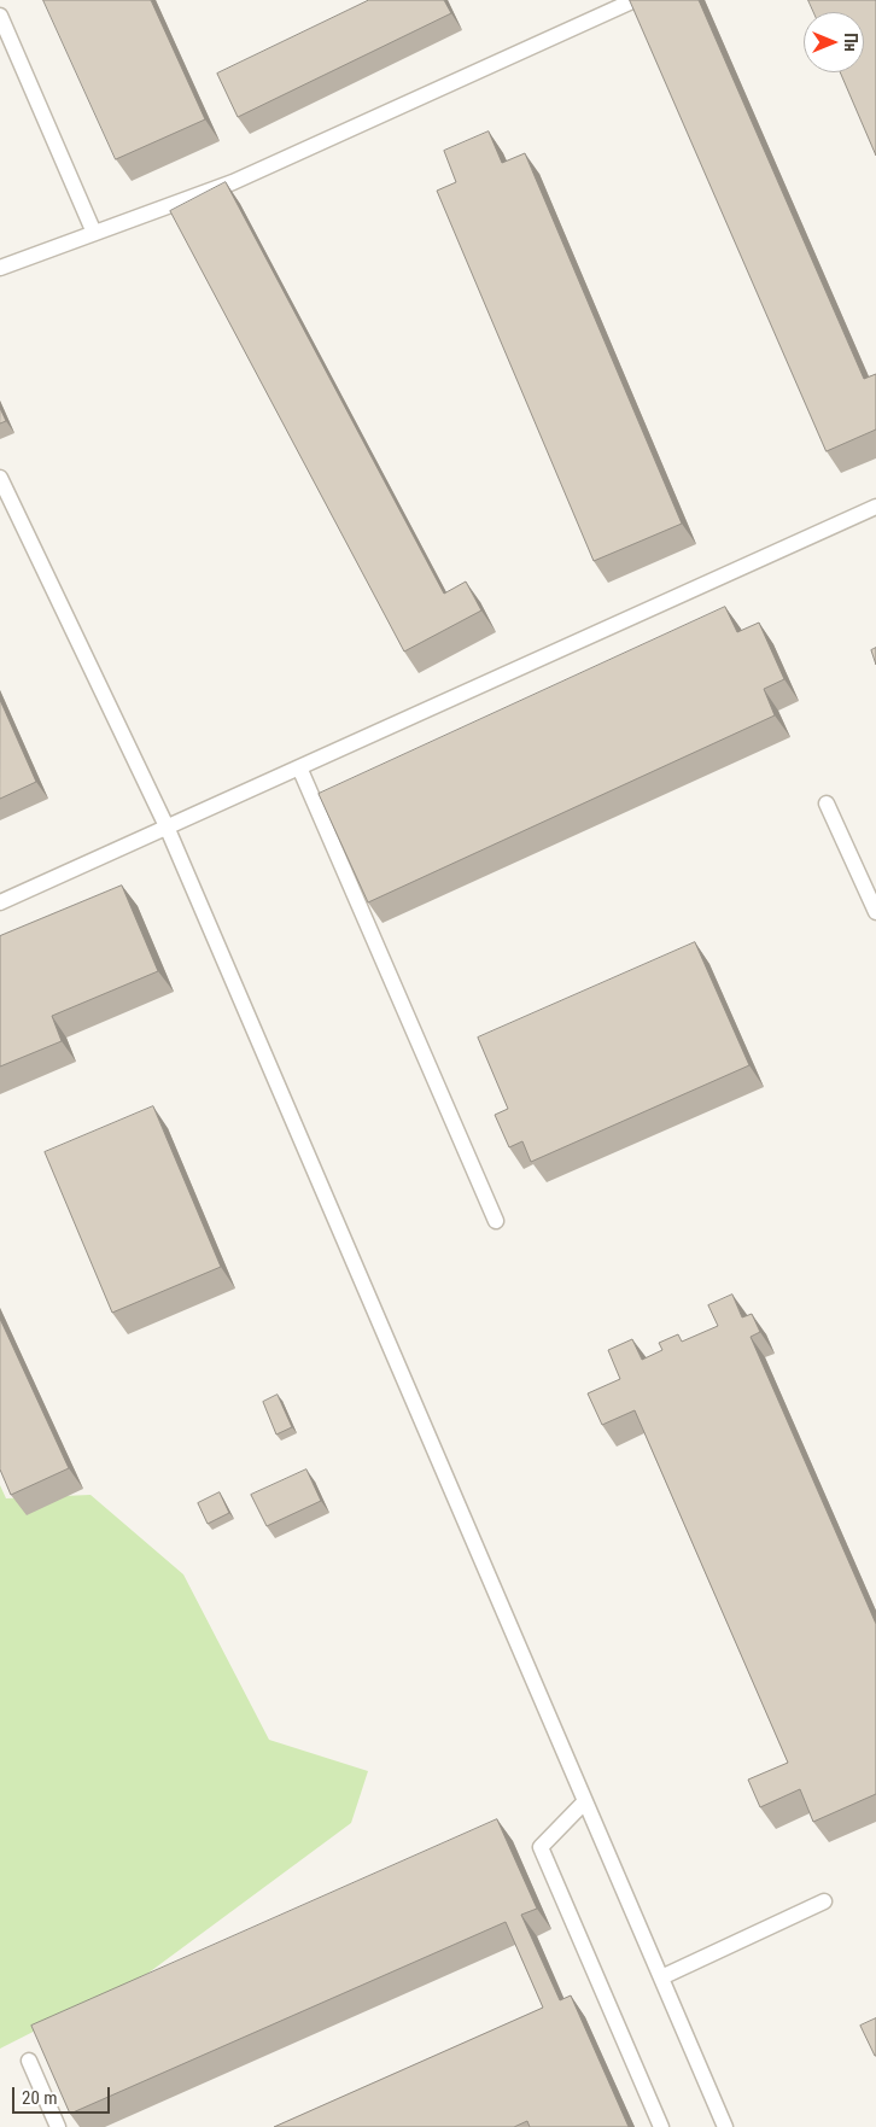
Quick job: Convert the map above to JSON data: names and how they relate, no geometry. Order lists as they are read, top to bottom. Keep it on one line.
{"scale_bar":"20 m","north":"right"}
